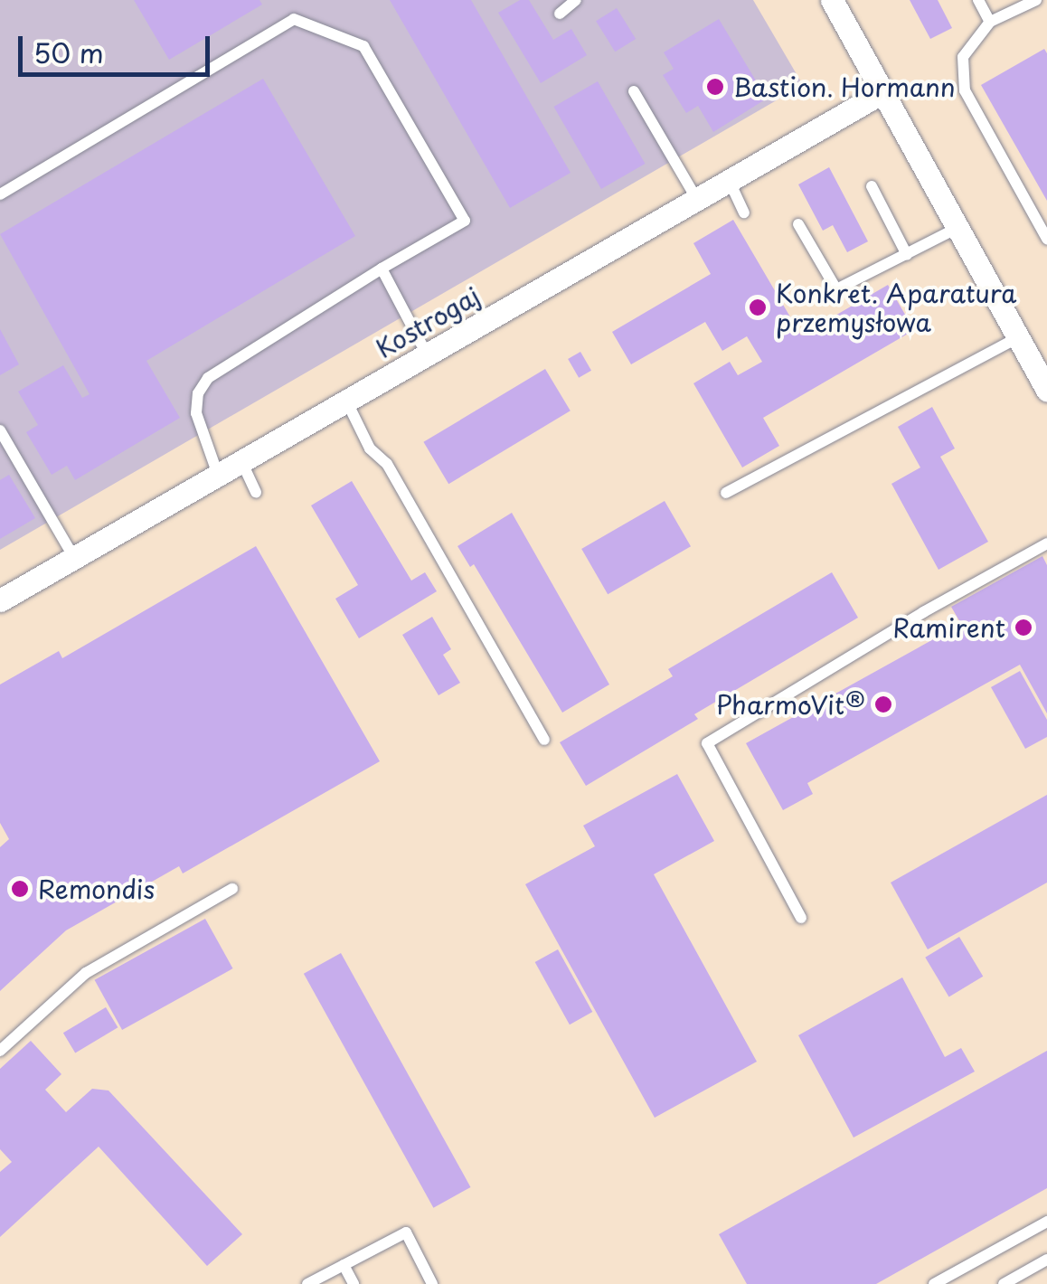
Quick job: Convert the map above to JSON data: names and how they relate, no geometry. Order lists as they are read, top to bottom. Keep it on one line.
{"streets":{"street":["Kostrogaj"]},"places":["Bastion. Hormann","Konkret. Aparatura przemysłowa","Ramirent","PharmoVit®","Remondis"],"scale_bar":"50 m"}
